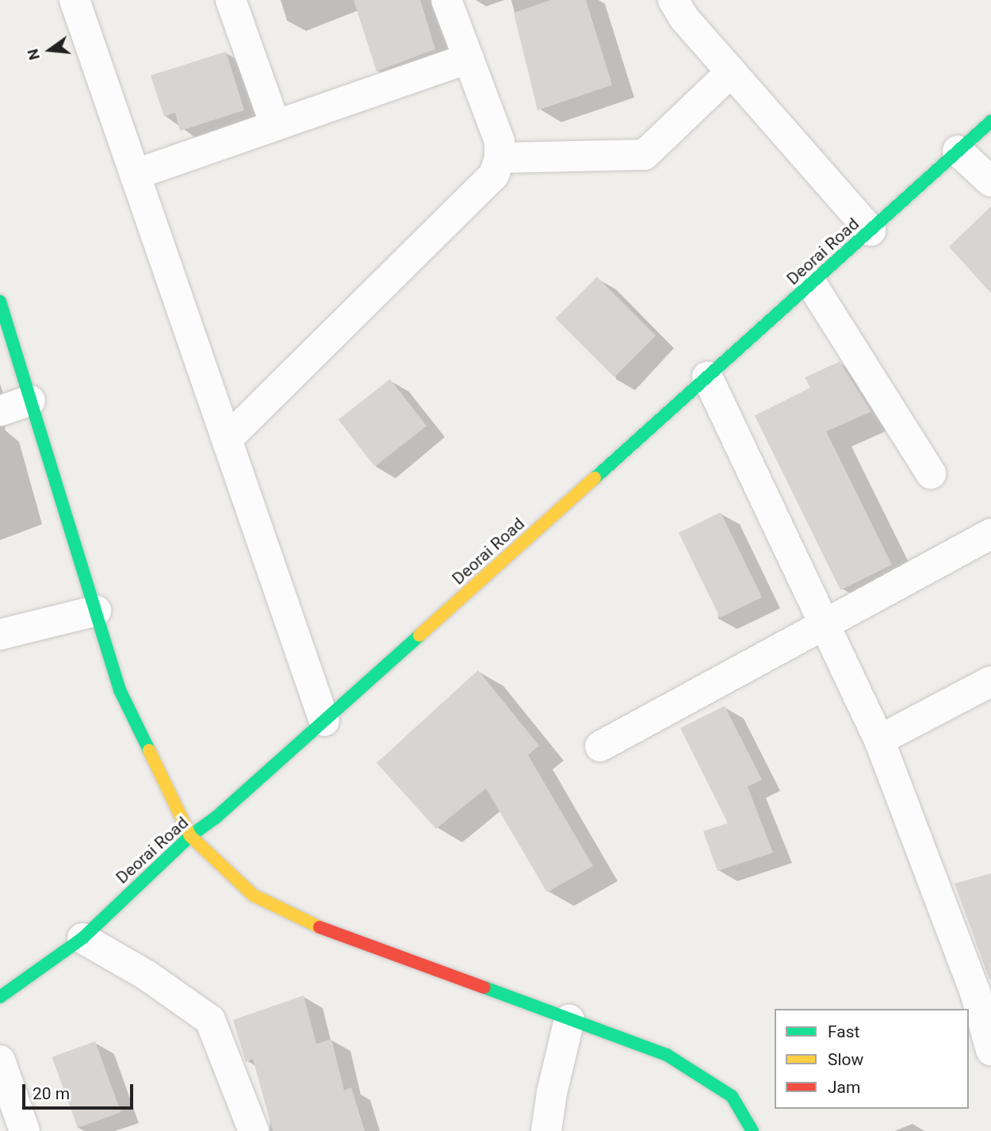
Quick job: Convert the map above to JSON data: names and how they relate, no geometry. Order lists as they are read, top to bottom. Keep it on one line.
{"streets":{"street":["Deorai Road"]},"legend":["Fast","Slow","Jam"],"scale_bar":"20 m","north":"left"}
